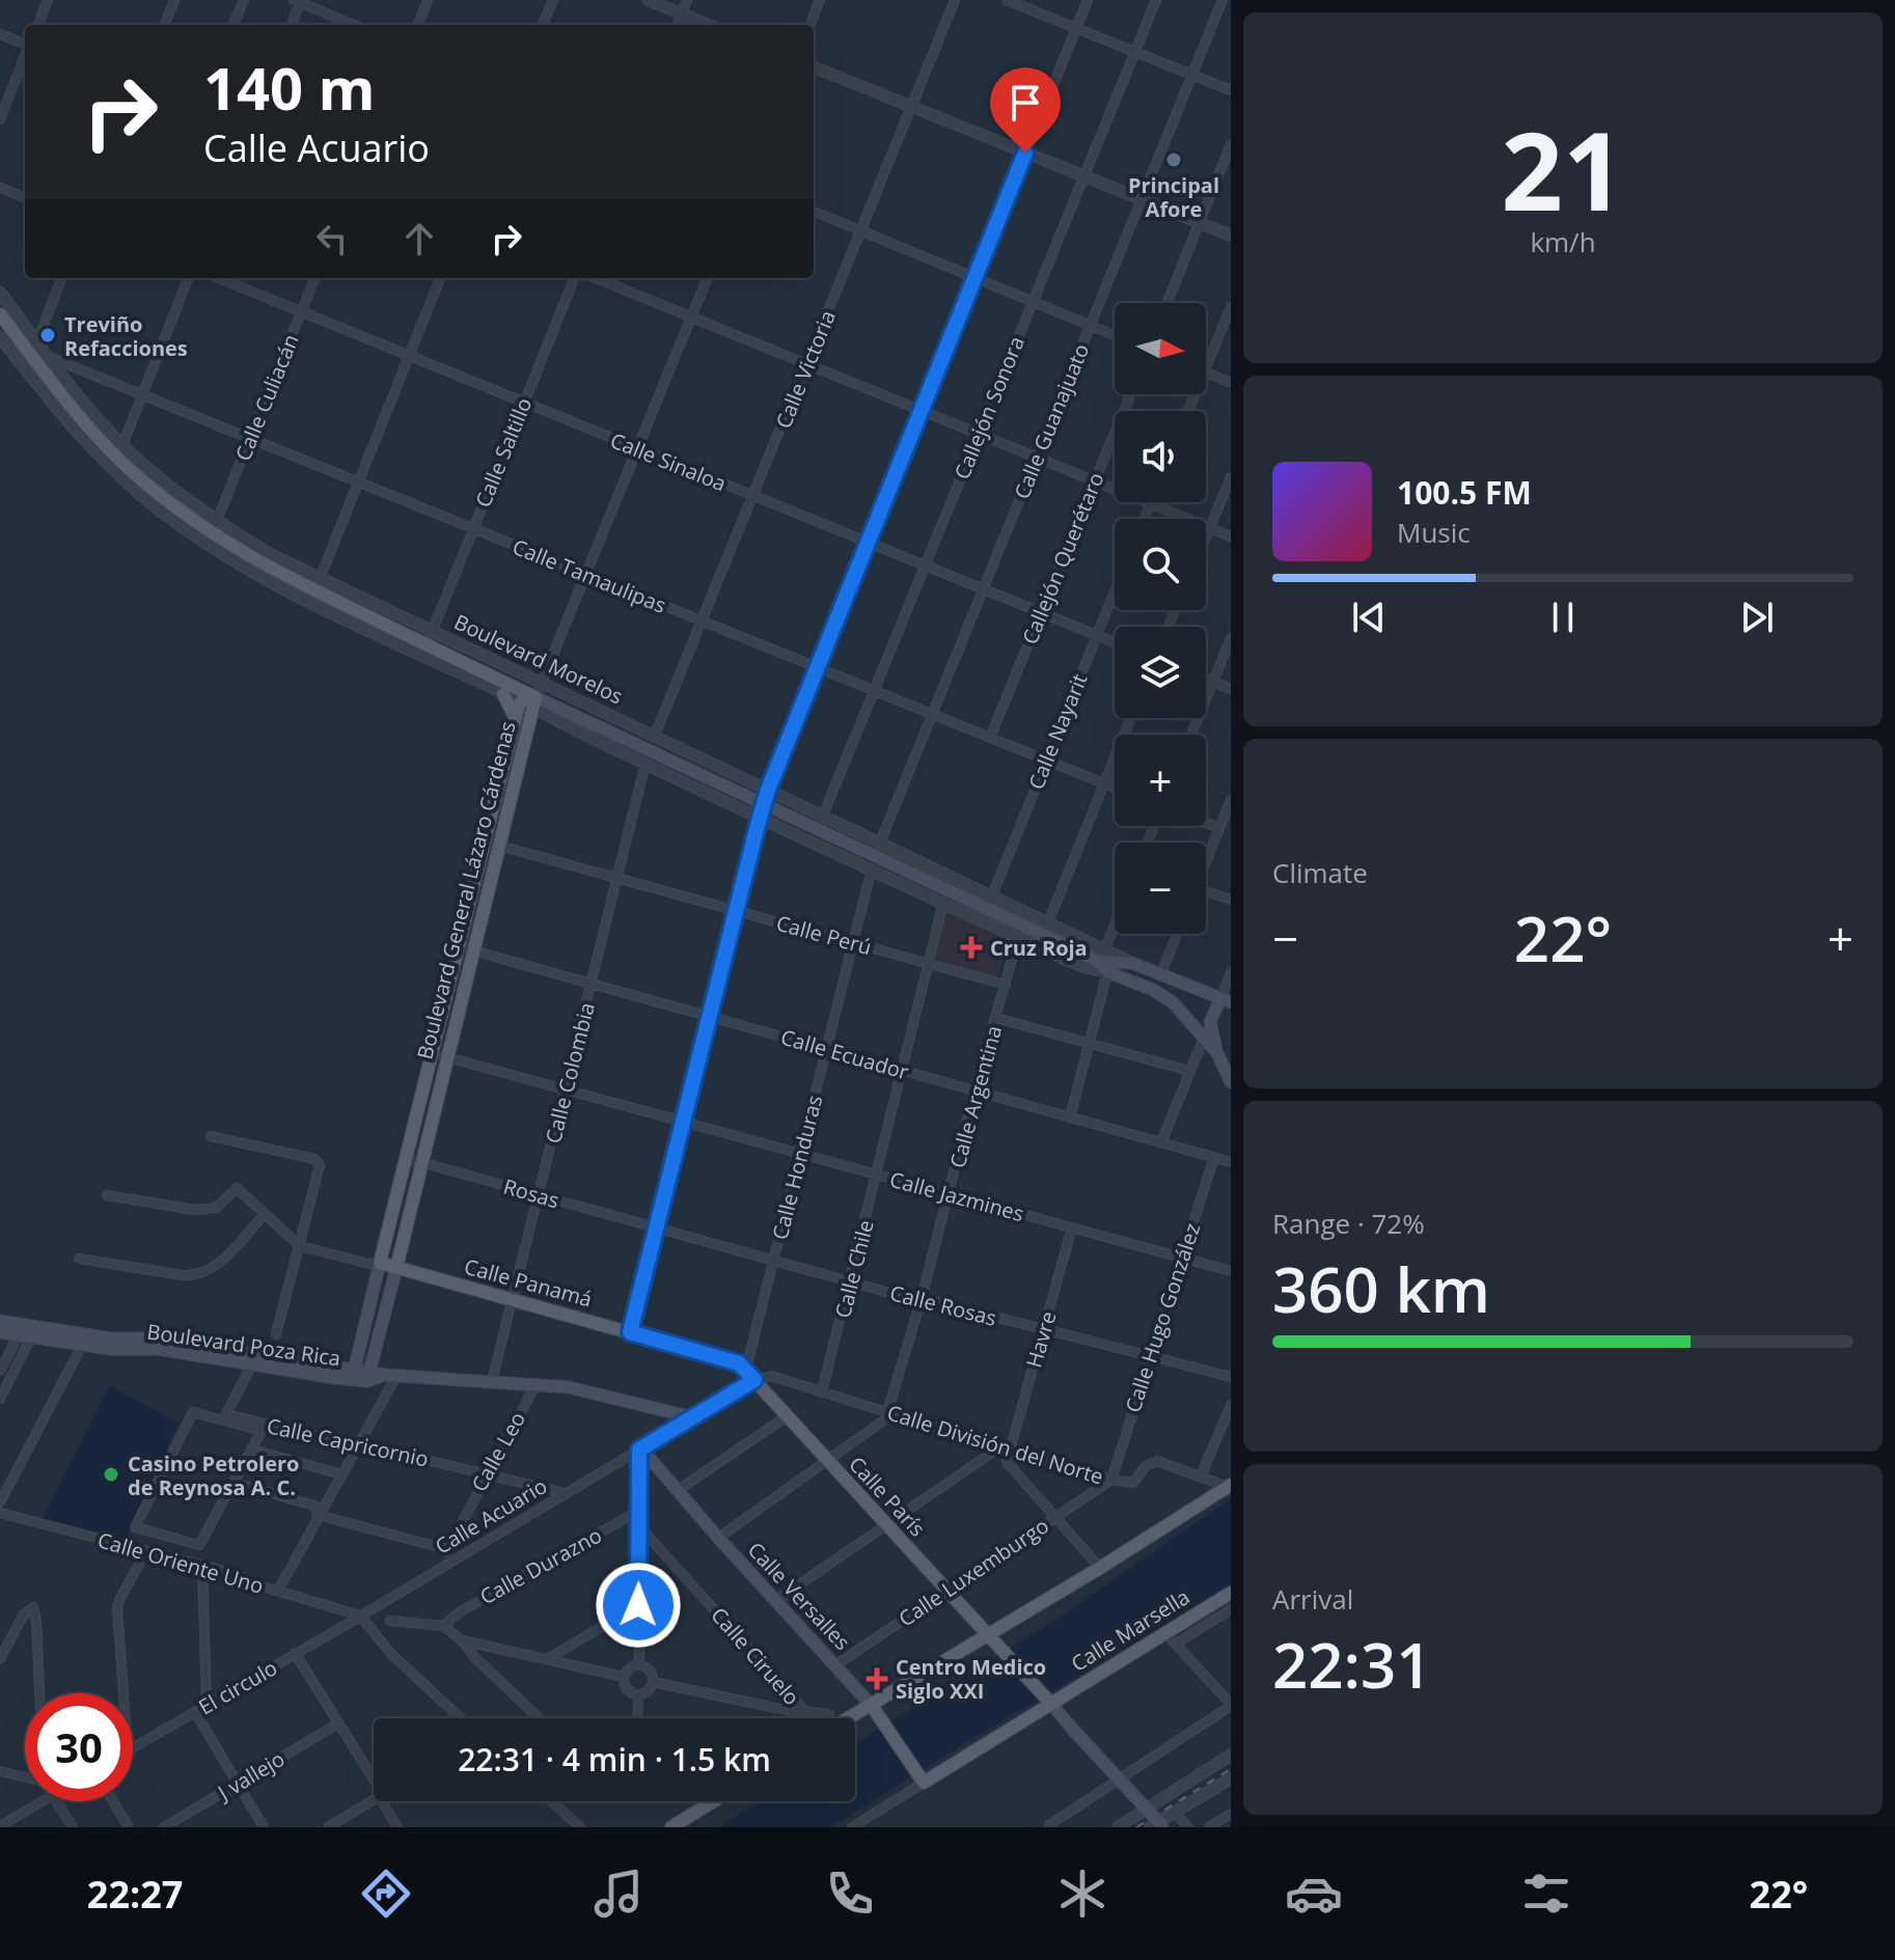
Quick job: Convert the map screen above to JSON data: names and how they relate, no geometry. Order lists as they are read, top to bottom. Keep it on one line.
{"streets":{"main road":["Boulevard Morelos","Boulevard General Lázaro Cárdenas","Calle Panamá","Boulevard Poza Rica","Calle París","Calle Acuario","Calle Versalles","Calle Marsella"],"street":["Calle Victoria","Calle Culiacán","Callejón Sonora","Calle Guanajuato","Calle Saltillo","Calle Sinaloa","Callejón Querétaro","Calle Tamaulipas","Calle Nayarit","Calle Perú","Calle Ecuador","Calle Colombia","Calle Argentina","Calle Honduras","Rosas","Calle Jazmines","Calle Chile","Calle Rosas","Calle Hugo González","Havre","Calle Capricornio","Calle División del Norte","Calle Leo","Calle Oriente Uno","Calle Durazno","Calle Luxemburgo","Calle Ciruelo","El circulo","J vallejo"]},"crossings":[["Calle Victoria","Calle Sinaloa"],["Calle Victoria","Calle Tamaulipas"],["Calle Victoria","Boulevard Morelos"],["Calle Culiacán","Calle Sinaloa"],["Calle Culiacán","Calle Tamaulipas"],["Calle Culiacán","Boulevard Morelos"],["Callejón Sonora","Calle Sinaloa"],["Callejón Sonora","Calle Tamaulipas"],["Callejón Sonora","Boulevard Morelos"],["Calle Guanajuato","Calle Sinaloa"],["Calle Guanajuato","Calle Tamaulipas"],["Calle Guanajuato","Boulevard Morelos"],["Calle Saltillo","Calle Sinaloa"],["Calle Saltillo","Calle Tamaulipas"],["Calle Saltillo","Boulevard Morelos"],["Calle Sinaloa","Callejón Querétaro"],["Calle Sinaloa","Calle Nayarit"],["Callejón Querétaro","Calle Tamaulipas"],["Calle Tamaulipas","Boulevard Morelos"],["Calle Tamaulipas","Calle Nayarit"],["Boulevard Morelos","Calle Nayarit"],["Boulevard Morelos","Boulevard General Lázaro Cárdenas"],["Boulevard Morelos","Calle Colombia"],["Boulevard Morelos","Calle Argentina"],["Boulevard Morelos","Calle Honduras"],["Boulevard Morelos","Calle Chile"],["Boulevard General Lázaro Cárdenas","Calle Perú"],["Boulevard General Lázaro Cárdenas","Calle Ecuador"],["Boulevard General Lázaro Cárdenas","Rosas"],["Boulevard General Lázaro Cárdenas","Calle Jazmines"],["Boulevard General Lázaro Cárdenas","Calle Panamá"],["Boulevard General Lázaro Cárdenas","Boulevard Poza Rica"],["Calle Perú","Calle Colombia"],["Calle Perú","Calle Argentina"],["Calle Perú","Calle Honduras"],["Calle Perú","Calle Chile"],["Calle Ecuador","Calle Colombia"],["Calle Ecuador","Calle Argentina"],["Calle Ecuador","Calle Honduras"],["Calle Ecuador","Calle Chile"],["Calle Ecuador","Calle Hugo González"],["Calle Colombia","Rosas"],["Calle Colombia","Calle Jazmines"],["Calle Colombia","Calle Panamá"],["Calle Colombia","Boulevard Poza Rica"],["Calle Argentina","Calle Jazmines"],["Calle Argentina","Calle Rosas"],["Calle Argentina","Calle División del Norte"],["Calle Honduras","Calle Jazmines"],["Calle Honduras","Calle Panamá"],["Calle Honduras","Calle Rosas"],["Calle Honduras","Calle División del Norte"],["Calle Honduras","Calle París"],["Calle Honduras","Calle Acuario"],["Rosas","Calle Rosas"],["Calle Jazmines","Calle Chile"],["Calle Jazmines","Calle Hugo González"],["Calle Jazmines","Havre"],["Calle Chile","Calle Rosas"],["Calle Chile","Calle División del Norte"],["Calle Panamá","Calle División del Norte"],["Calle Panamá","Calle París"],["Calle Panamá","Calle Acuario"],["Calle Rosas","Calle Hugo González"],["Calle Rosas","Havre"],["Calle Hugo González","Calle División del Norte"],["Calle Hugo González","Calle Luxemburgo"],["Havre","Calle División del Norte"],["Boulevard Poza Rica","Calle Capricornio"],["Boulevard Poza Rica","Calle Leo"],["Boulevard Poza Rica","Calle Acuario"],["Calle Capricornio","Calle Leo"],["Calle Capricornio","Calle Acuario"],["Calle División del Norte","Calle París"],["Calle División del Norte","Calle Acuario"],["Calle División del Norte","Calle Luxemburgo"],["Calle París","Calle Acuario"],["Calle París","Calle Luxemburgo"],["Calle París","Calle Marsella"],["Calle Acuario","Calle Oriente Uno"],["Calle Acuario","Calle Versalles"],["Calle Acuario","El circulo"],["Calle Oriente Uno","El circulo"],["Calle Luxemburgo","Calle Versalles"],["Calle Versalles","Calle Marsella"]],"places":{"other":["Principal Afore","Treviño Refacciones","Casino Petrolero de Reynosa A. C."],"health":["Cruz Roja","Centro Medico Siglo XXI"]},"north":"right","page":{"tile":[["21","km/h"],"Climate",["Range · 72%","360 km"],["Arrival","22:31"]],"turn":["140 m","Calle Acuario"],"map_buttons":["+","−"],"song":["100.5 FM","Music"],"heat":["−","22°","+"],"limit":"30","trip":"22:31 · 4 min · 1.5 km","tabs":["22:27","22°"]}}
